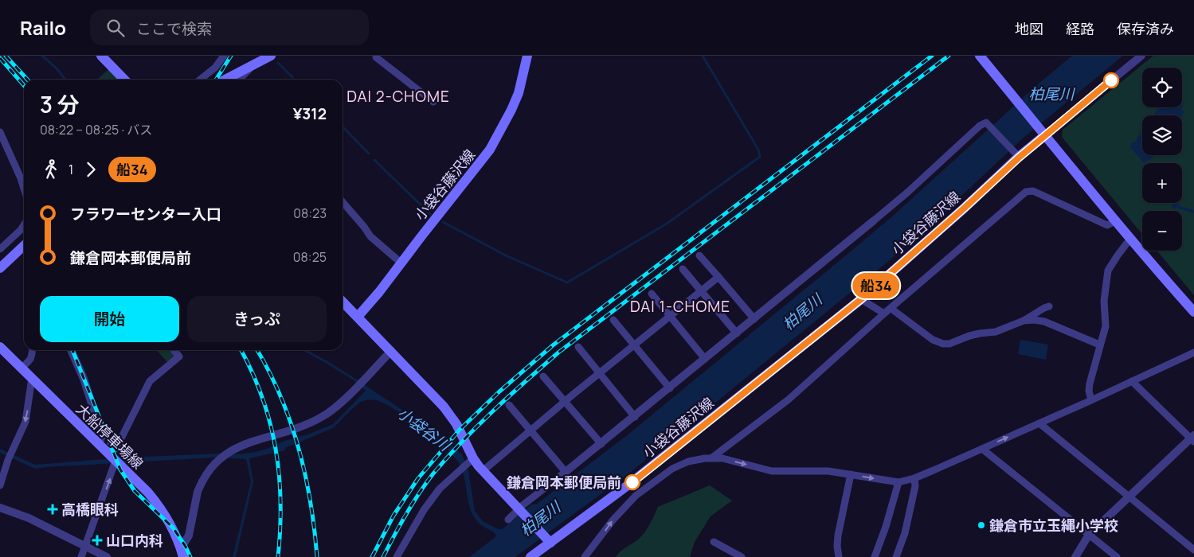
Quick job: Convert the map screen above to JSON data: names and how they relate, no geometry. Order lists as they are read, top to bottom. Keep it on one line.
{"streets":{"main road":["小袋谷藤沢線","大船停車場線"]},"districts":["DAI 2-CHOME","DAI 1-CHOME"],"water":["柏尾川","小袋谷川"],"places":{"other":["鎌倉岡本郵便局前","鎌倉市立玉縄小学校"],"health":["高橋眼科","山口内科"]},"lines":["bus line 船34"],"page":{"header":"Railo","search":"ここで検索","nav":["地図","経路","保存済み"],"on_map":"船34","map_buttons":["+","−"],"heading":["3 分","08:22 – 08:25 · バス","¥312"],"legs":["1","船34"],"list":[{"name":"フラワーセンター入口","value":"08:23"},{"name":"鎌倉岡本郵便局前","value":"08:25"}],"buttons":["開始","きっぷ"]}}
